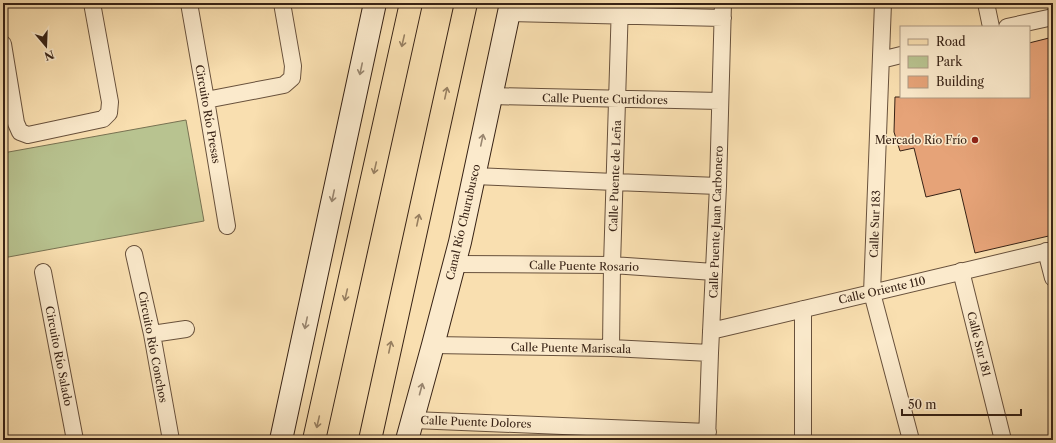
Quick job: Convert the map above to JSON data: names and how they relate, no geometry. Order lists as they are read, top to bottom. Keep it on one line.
{"streets":{"street":["Calle Puente Curtidores","Circuito Río Presas","Calle Puente de Leña","Canal Río Churubusco","Calle Puente Juan Carbonero","Calle Sur 183","Calle Puente Rosario","Calle Oriente 110","Calle Sur 181","Circuito Río Conchos","Calle Puente Mariscala","Circuito Río Salado","Calle Puente Dolores"]},"crossings":[["Calle Puente Curtidores","Calle Puente de Leña"],["Calle Puente Curtidores","Canal Río Churubusco"],["Calle Puente Curtidores","Calle Puente Juan Carbonero"],["Calle Puente de Leña","Calle Puente Rosario"],["Calle Puente de Leña","Calle Puente Mariscala"],["Canal Río Churubusco","Calle Puente Rosario"],["Canal Río Churubusco","Calle Puente Mariscala"],["Canal Río Churubusco","Calle Puente Dolores"],["Calle Puente Juan Carbonero","Calle Puente Rosario"],["Calle Puente Juan Carbonero","Calle Oriente 110"],["Calle Puente Juan Carbonero","Calle Puente Mariscala"],["Calle Puente Juan Carbonero","Calle Puente Dolores"],["Calle Sur 183","Calle Oriente 110"],["Calle Oriente 110","Calle Sur 181"]],"places":["Mercado Río Frío"],"legend":["Road","Park","Building"],"scale_bar":"50 m","north":"bottom"}
